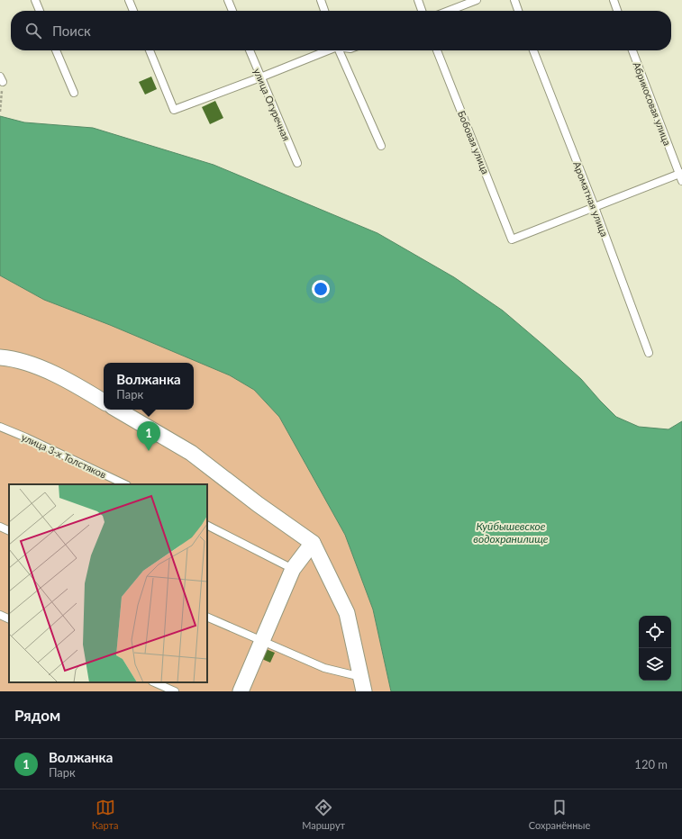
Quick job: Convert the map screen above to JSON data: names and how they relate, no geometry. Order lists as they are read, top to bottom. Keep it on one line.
{"streets":{"lane":["Абрикосовая улица","улица Огуречная","Бобовая улица","Ароматная улица","улица 3-х Толстяков"]},"crossings":[["Бобовая улица","Ароматная улица"]],"water":["Куйбышевское водохранилище"],"page":{"search":"Поиск","popup":["Волжанка","Парк"],"pins":"1","heading":"Рядом","list":[{"mark":"1","name":"Волжанка","note":"Парк","value":"120 m"}],"nav":["Карта","Маршрут","Сохранённые"]}}
